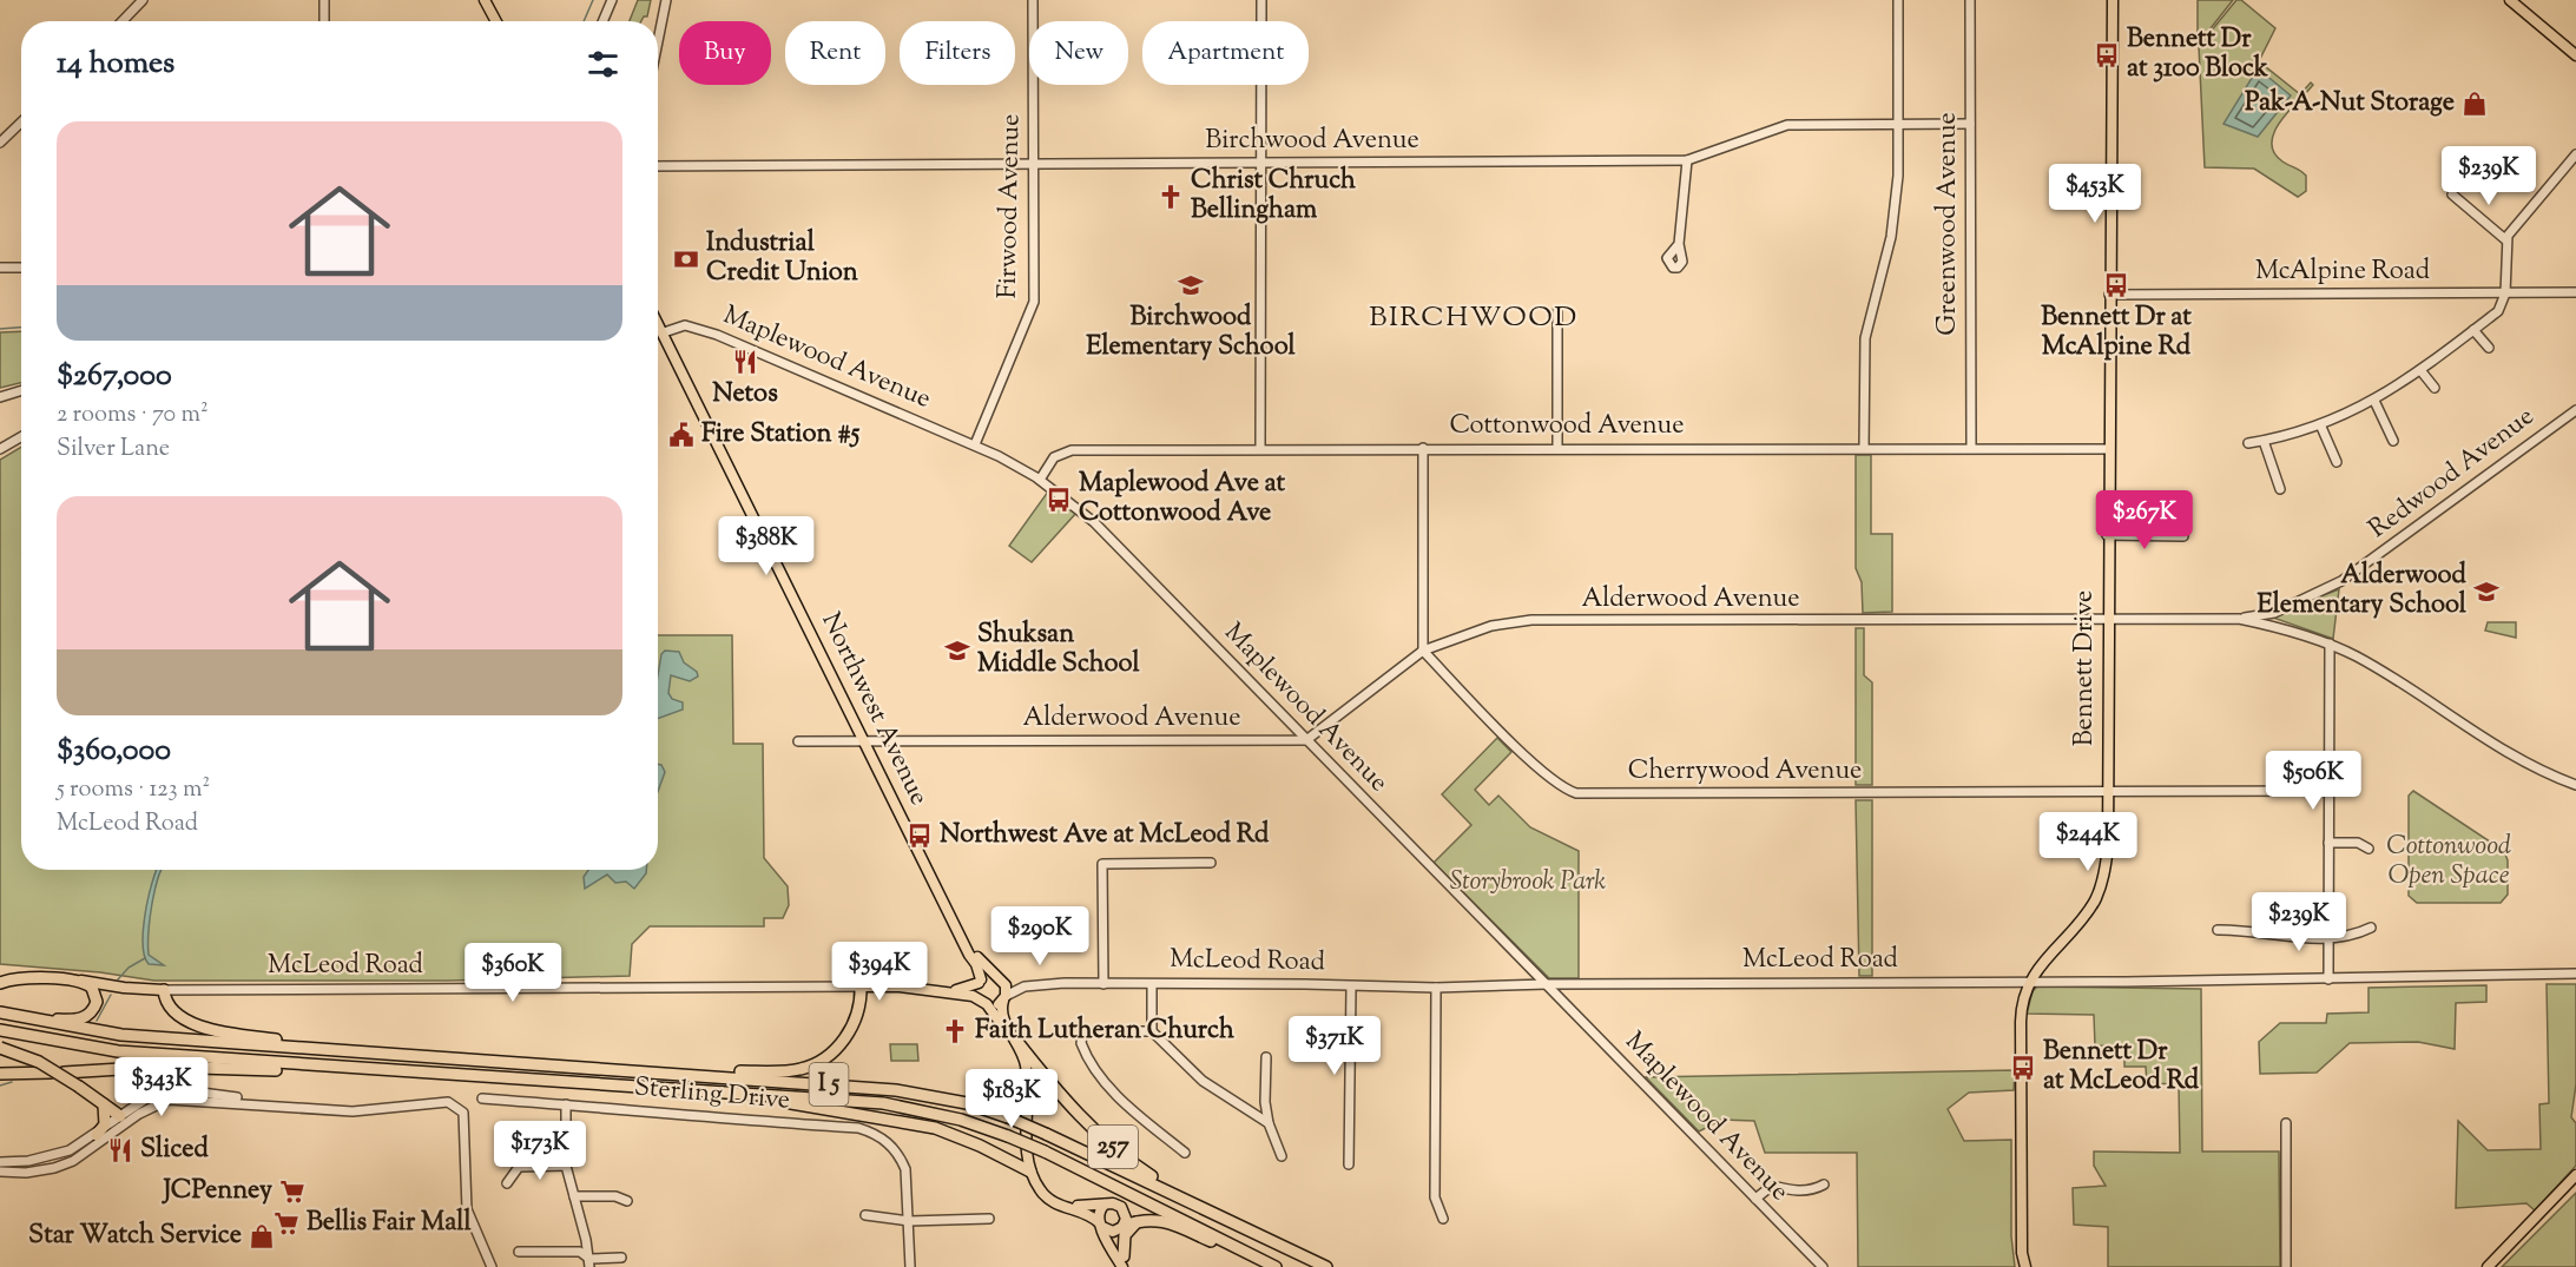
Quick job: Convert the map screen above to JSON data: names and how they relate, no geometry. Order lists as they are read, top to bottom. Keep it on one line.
{"streets":{"highway":["McLeod Road","I 5","257"],"main road":["Bennett Drive","Northwest Avenue"],"street":["Birchwood Avenue","Firwood Avenue","Greenwood Avenue","McAlpine Road","Maplewood Avenue","Cottonwood Avenue","Redwood Avenue","Alderwood Avenue","Cherrywood Avenue","Sterling Drive"]},"crossings":[["Birchwood Avenue","Firwood Avenue"],["Birchwood Avenue","Greenwood Avenue"],["Firwood Avenue","Maplewood Avenue"],["Greenwood Avenue","Cottonwood Avenue"],["McAlpine Road","Bennett Drive"],["Maplewood Avenue","Cottonwood Avenue"],["Maplewood Avenue","Alderwood Avenue"],["Maplewood Avenue","Northwest Avenue"],["Maplewood Avenue","McLeod Road"],["Cottonwood Avenue","Bennett Drive"],["Redwood Avenue","Alderwood Avenue"],["Alderwood Avenue","Bennett Drive"],["Alderwood Avenue","Northwest Avenue"],["Alderwood Avenue","Cherrywood Avenue"],["Bennett Drive","Cherrywood Avenue"],["Bennett Drive","McLeod Road"],["Northwest Avenue","McLeod Road"],["I 5","257"]],"districts":["BIRCHWOOD"],"parks":["Cottonwood Open Space","Storybrook Park"],"places":{"bus stop":["Bennett Dr at 3100 Block","Bennett Dr at McAlpine Rd","Maplewood Ave at Cottonwood Ave","Northwest Ave at McLeod Rd","Bennett Dr at McLeod Rd"],"shop":["Pak-A-Nut Storage","Star Watch Service"],"church":["Christ Chruch Bellingham","Faith Lutheran Church"],"bank":["Industrial Credit Union"],"school or university":["Birchwood Elementary School","Alderwood Elementary School","Shuksan Middle School"],"restaurant":["Netos","Sliced"],"public building":["Fire Station #5"],"supermarket":["JCPenney","Bellis Fair Mall"]},"page":{"chip":["Buy","Rent","Filters","New","Apartment"],"heading":"14 homes","list":[{"name":"$267,000","note":"2 rooms · 70 m² · Silver Lane"},{"name":"$360,000","note":"5 rooms · 123 m² · McLeod Road"}],"price":["$239K","$453K","$267K","$388K","$506K","$244K","$239K","$290K","$394K","$360K","$371K","$343K","$183K","$173K"]}}
